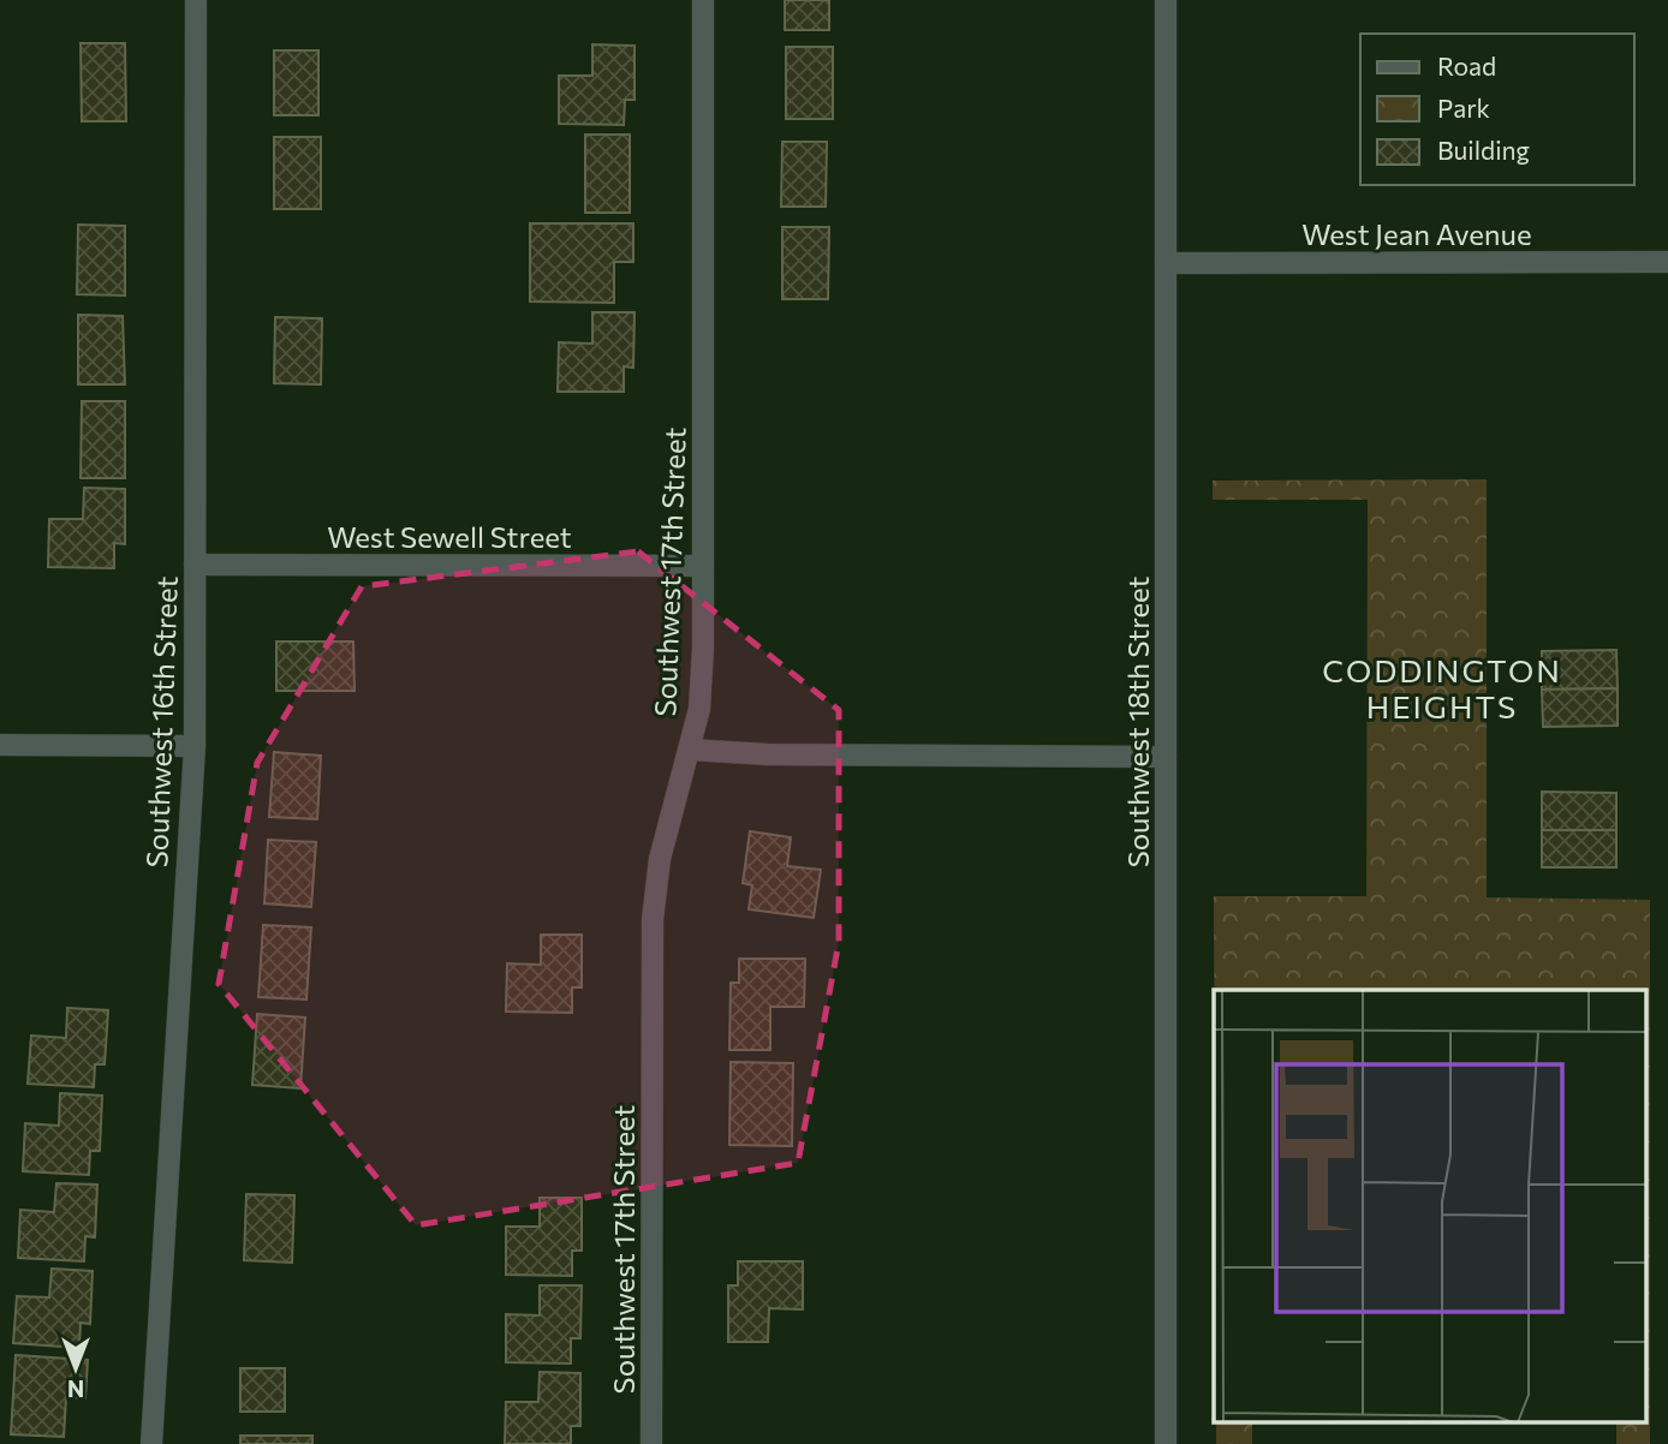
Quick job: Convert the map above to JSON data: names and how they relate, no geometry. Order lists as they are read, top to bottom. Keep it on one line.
{"streets":{"street":["West Jean Avenue","West Sewell Street","Southwest 17th Street","Southwest 16th Street","Southwest 18th Street"]},"crossings":[["West Jean Avenue","Southwest 18th Street"],["West Sewell Street","Southwest 17th Street"],["West Sewell Street","Southwest 16th Street"]],"districts":["CODDINGTON HEIGHTS"],"legend":["Road","Park","Building"],"north":"bottom"}
